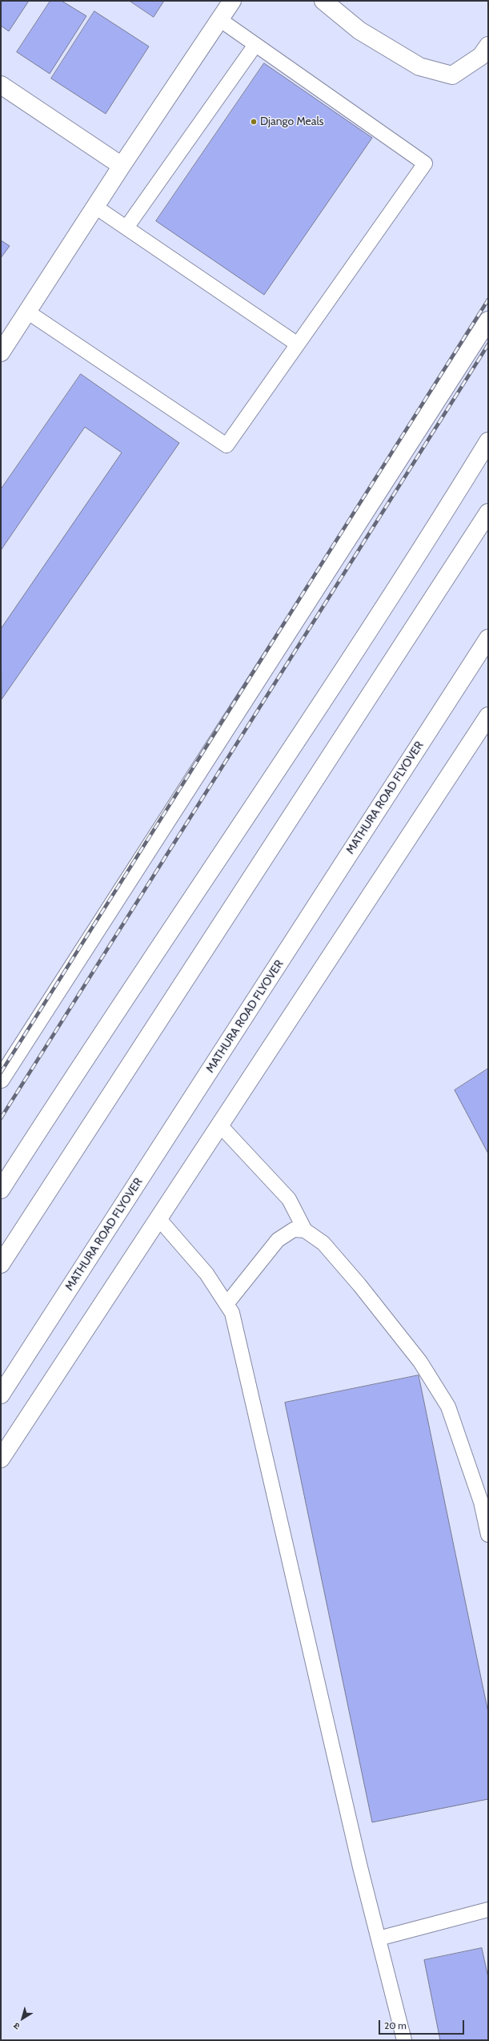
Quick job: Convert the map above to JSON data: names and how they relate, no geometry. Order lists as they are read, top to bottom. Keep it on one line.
{"streets":{"main road":["MATHURA ROAD FLYOVER"]},"places":["Django Meals"],"scale_bar":"20 m","north":"bottom left"}
